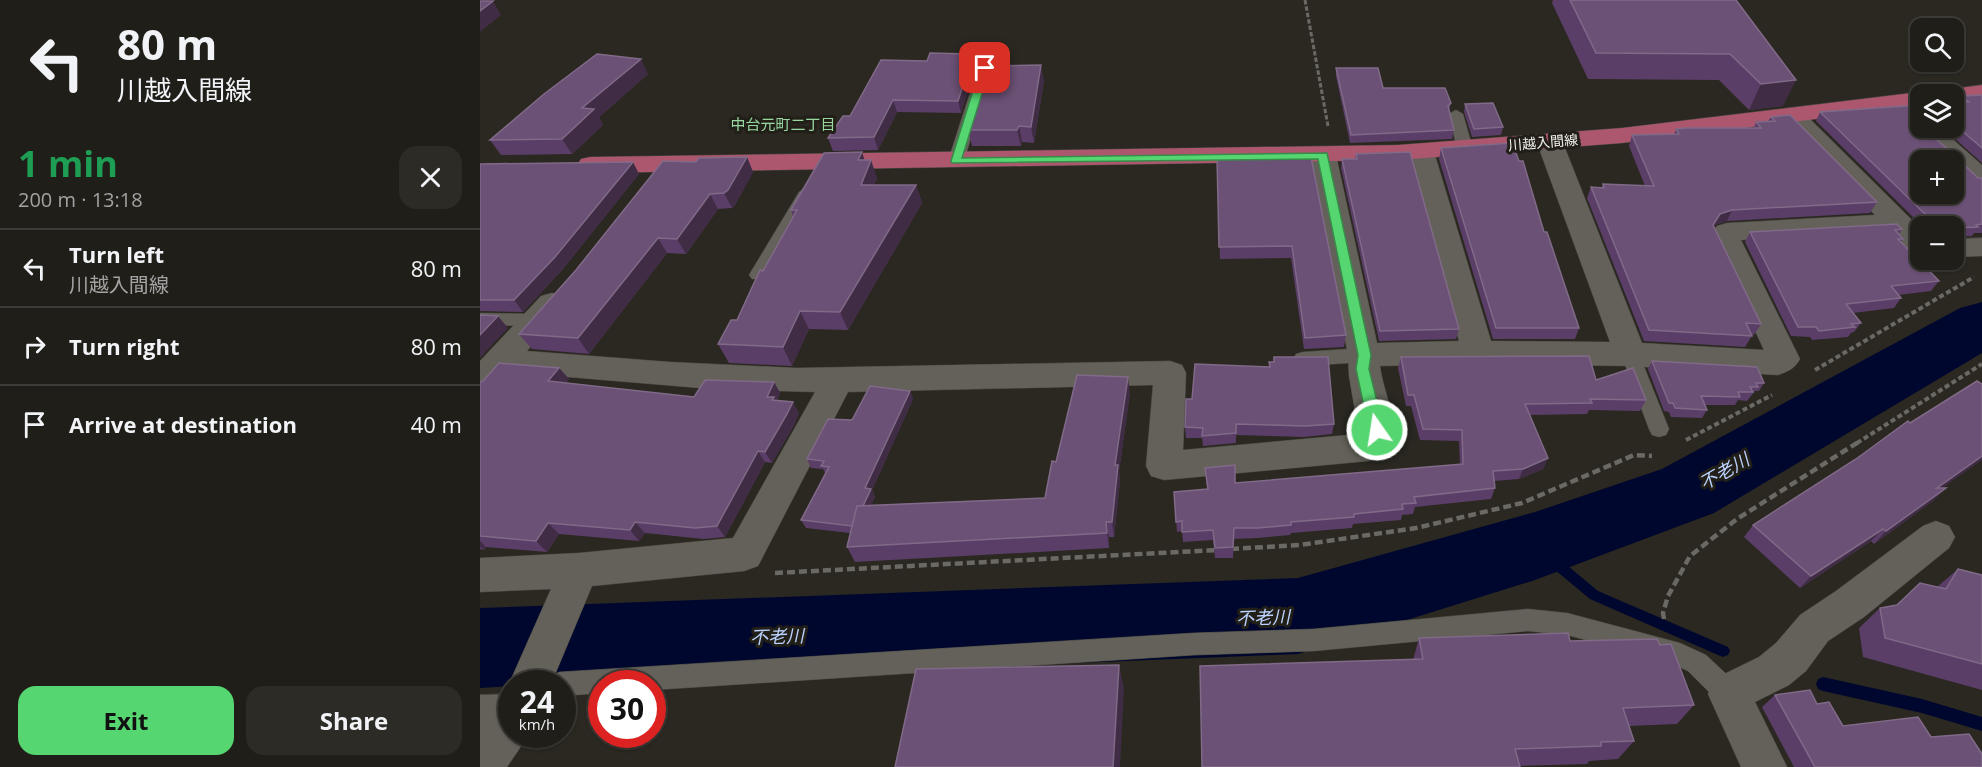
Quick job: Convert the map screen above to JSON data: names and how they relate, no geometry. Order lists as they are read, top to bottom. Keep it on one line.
{"streets":{"main road":["川越入間線"]},"districts":["中台元町二丁目"],"water":["不老川"],"page":{"turn":["80 m","川越入間線"],"map_buttons":["+","−"],"heading":["1 min","200 m · 13:18"],"list":[{"name":"Turn left","note":"川越入間線","value":"80 m"},{"name":"Turn right","value":"80 m"},{"name":"Arrive at destination","value":"40 m"}],"speed":"24 km/h","limit":"30","buttons":["Exit","Share"]}}
